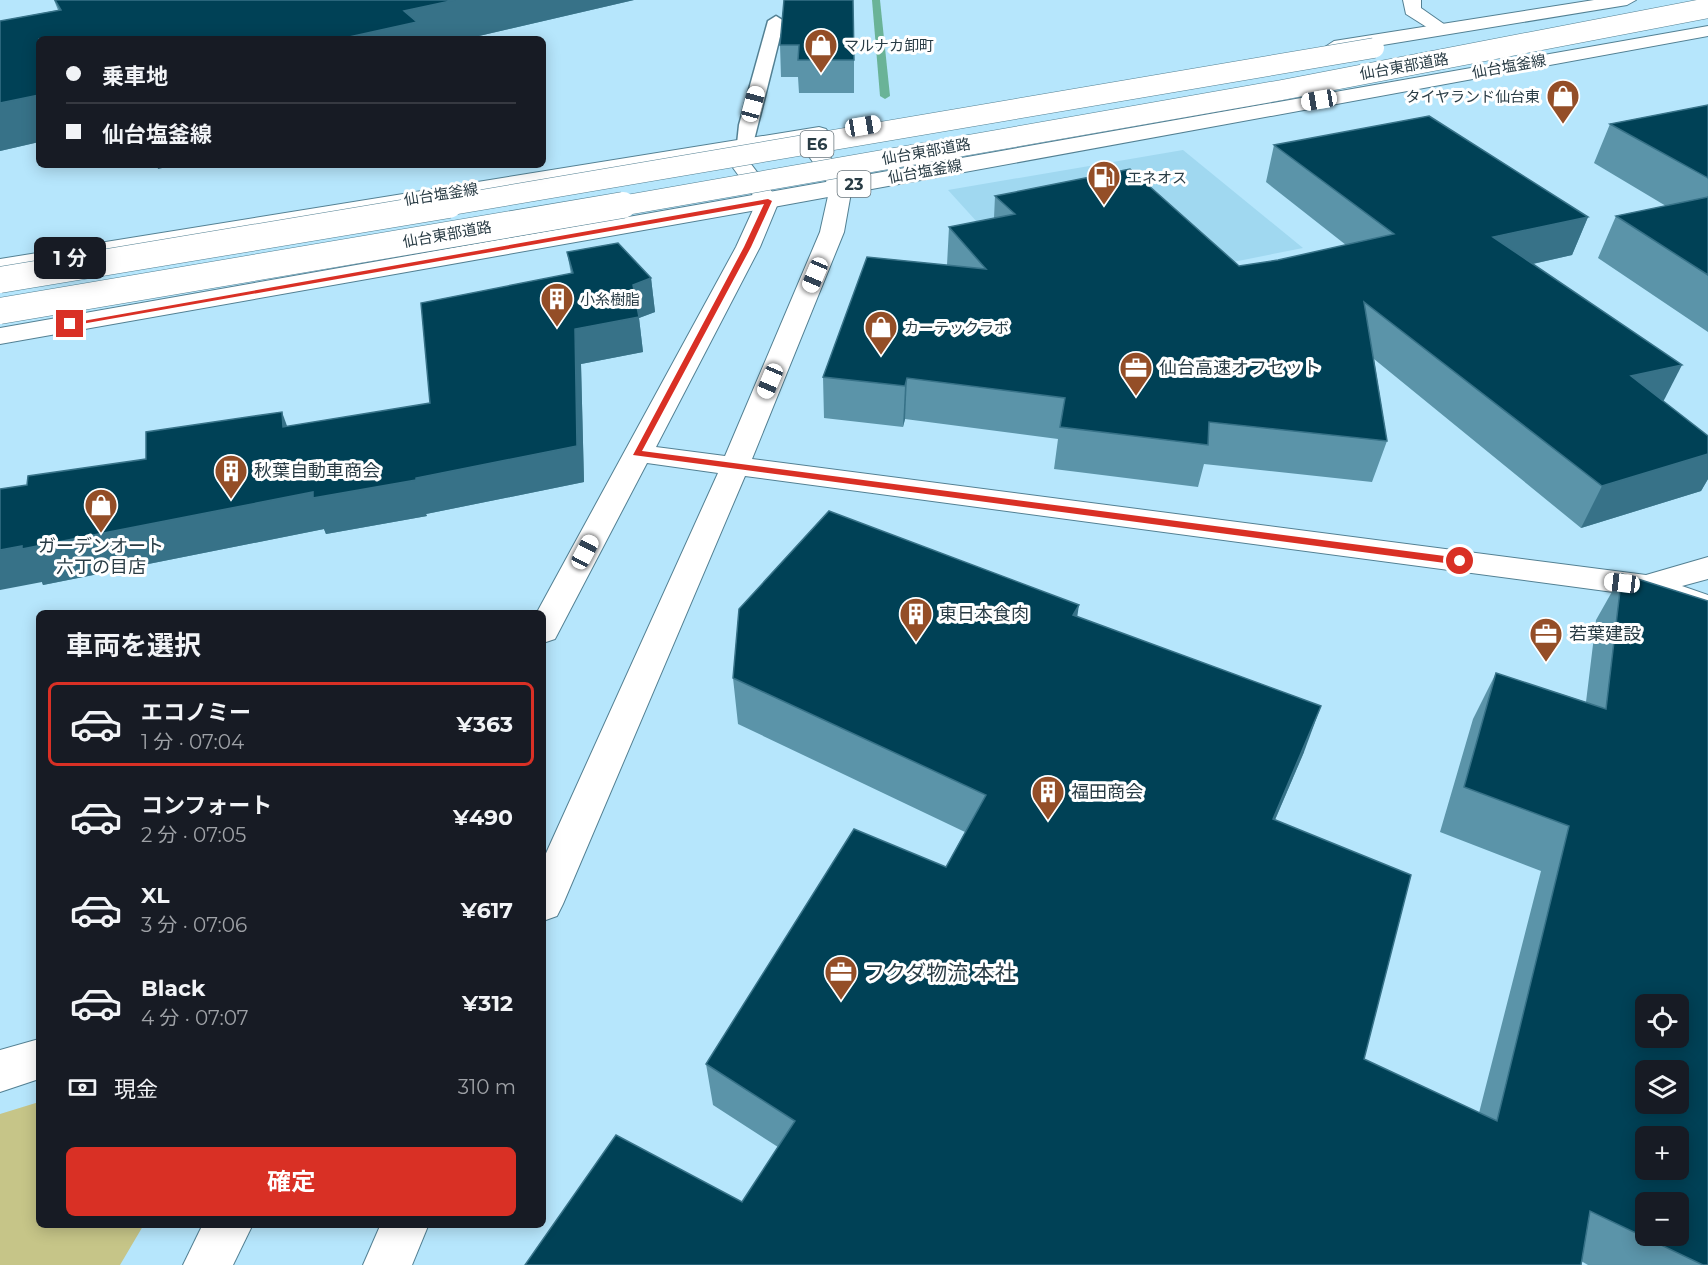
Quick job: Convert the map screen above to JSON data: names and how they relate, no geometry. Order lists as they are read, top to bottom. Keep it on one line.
{"streets":{"main road":["仙台東部道路","仙台塩釜線","E6","23"]},"places":{"shop":["マルナカ卸町","タイヤランド仙台東","カーテックラボ","ガーデンオート 六丁の目店"],"fuel station":["エネオス"],"building":["小糸樹脂","秋葉自動車商会","東日本食肉","福田商会"],"office":["仙台高速オフセット","若葉建設","フクダ物流 本社"]},"page":{"banner":["乗車地","仙台塩釜線"],"bubble":"1 分","heading":"車両を選択","list":[{"name":"エコノミー","note":"1 分 · 07:04","value":"¥363"},{"name":"コンフォート","note":"2 分 · 07:05","value":"¥490"},{"name":"XL","note":"3 分 · 07:06","value":"¥617"},{"name":"Black","note":"4 分 · 07:07","value":"¥312"}],"map_buttons":["+","−"],"pay":["現金","310 m"],"buttons":"確定"}}
